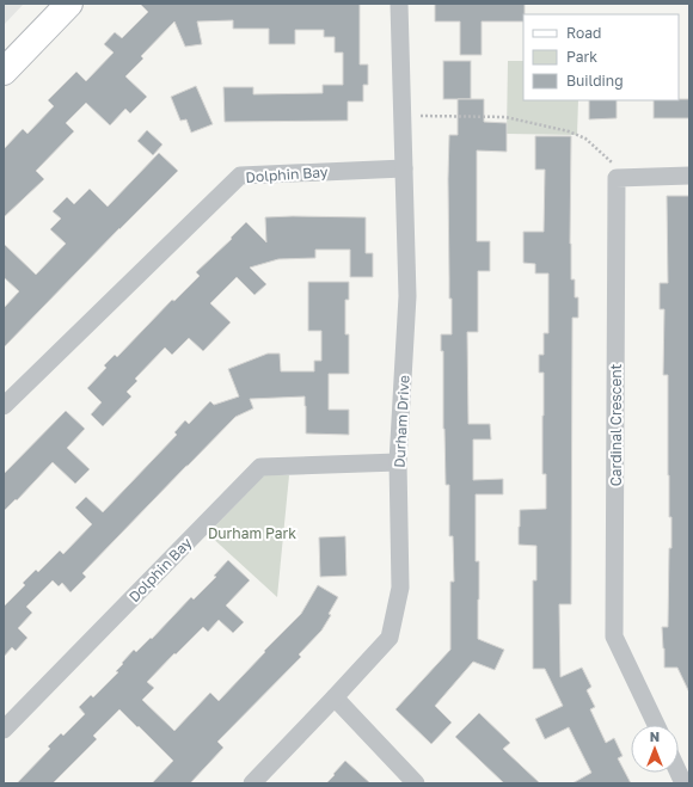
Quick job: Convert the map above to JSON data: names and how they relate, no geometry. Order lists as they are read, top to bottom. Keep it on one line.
{"streets":{"street":["Dolphin Bay","Durham Drive","Cardinal Crescent"]},"crossings":[["Dolphin Bay","Durham Drive"]],"parks":["Durham Park"],"legend":["Road","Park","Building"],"north":"top"}
